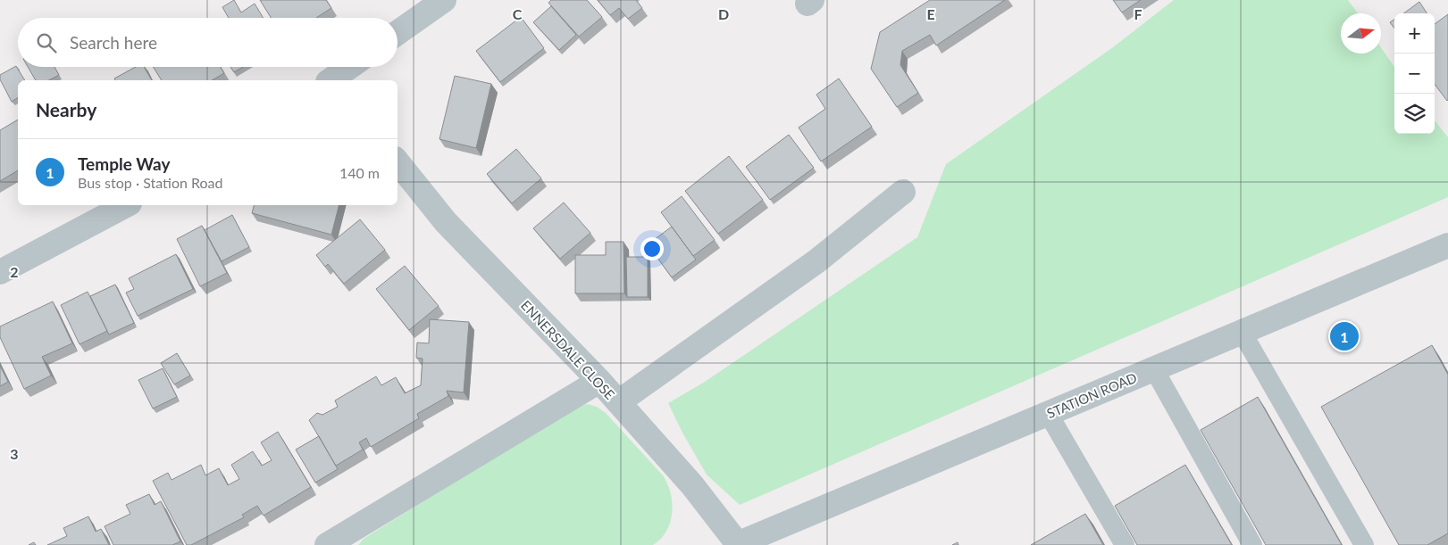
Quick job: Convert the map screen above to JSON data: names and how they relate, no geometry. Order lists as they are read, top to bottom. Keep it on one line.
{"streets":{"street":["ENNERSDALE CLOSE","STATION ROAD"]},"crossings":[["ENNERSDALE CLOSE","STATION ROAD"]],"north":"right","page":{"map_buttons":["+","−"],"search":"Search here","heading":"Nearby","list":[{"mark":"1","name":"Temple Way","note":"Bus stop · Station Road","value":"140 m"}],"pins":"1"},"grid":{"columns":["C","D","E","F"],"rows":["2","3"]}}
